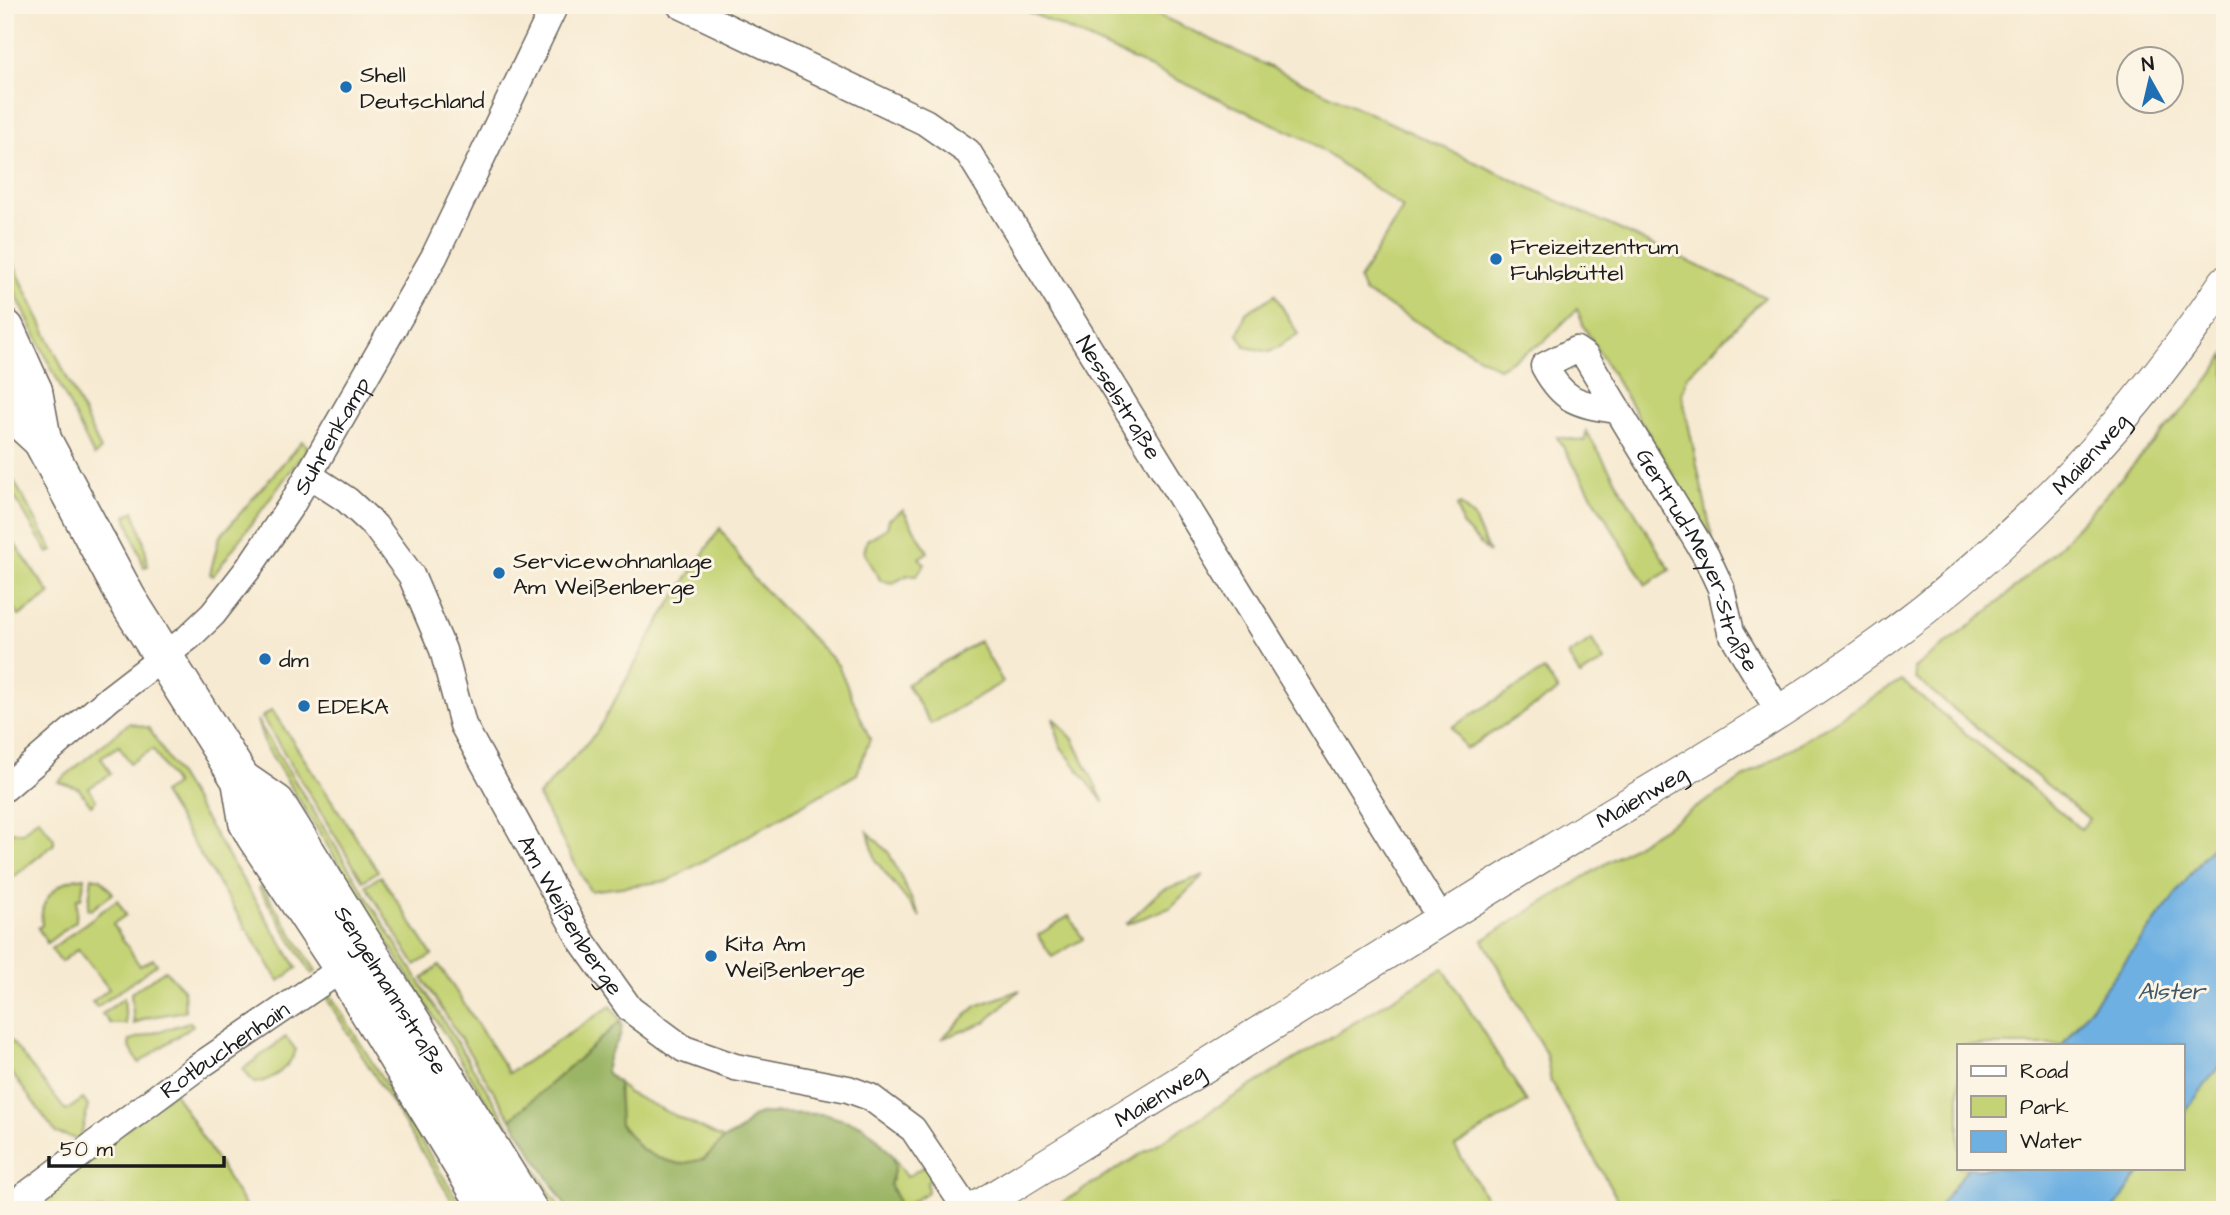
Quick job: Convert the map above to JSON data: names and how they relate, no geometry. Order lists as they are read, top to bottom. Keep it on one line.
{"streets":{"main road":["Sengelmannstraße"],"street":["Nesselstraße","Suhrenkamp","Maienweg","Gertrud-Meyer-Straße","Am Weißenberge","Rotbuchenhain"]},"crossings":[["Nesselstraße","Maienweg"],["Suhrenkamp","Am Weißenberge"],["Suhrenkamp","Sengelmannstraße"],["Maienweg","Gertrud-Meyer-Straße"],["Sengelmannstraße","Rotbuchenhain"]],"water":["Alster"],"places":["Shell Deutschland","Freizeitzentrum Fuhlsbüttel","Servicewohnanlage Am Weißenberge","dm","EDEKA","Kita Am Weißenberge"],"legend":["Road","Park","Water"],"scale_bar":"50 m","north":"top"}
